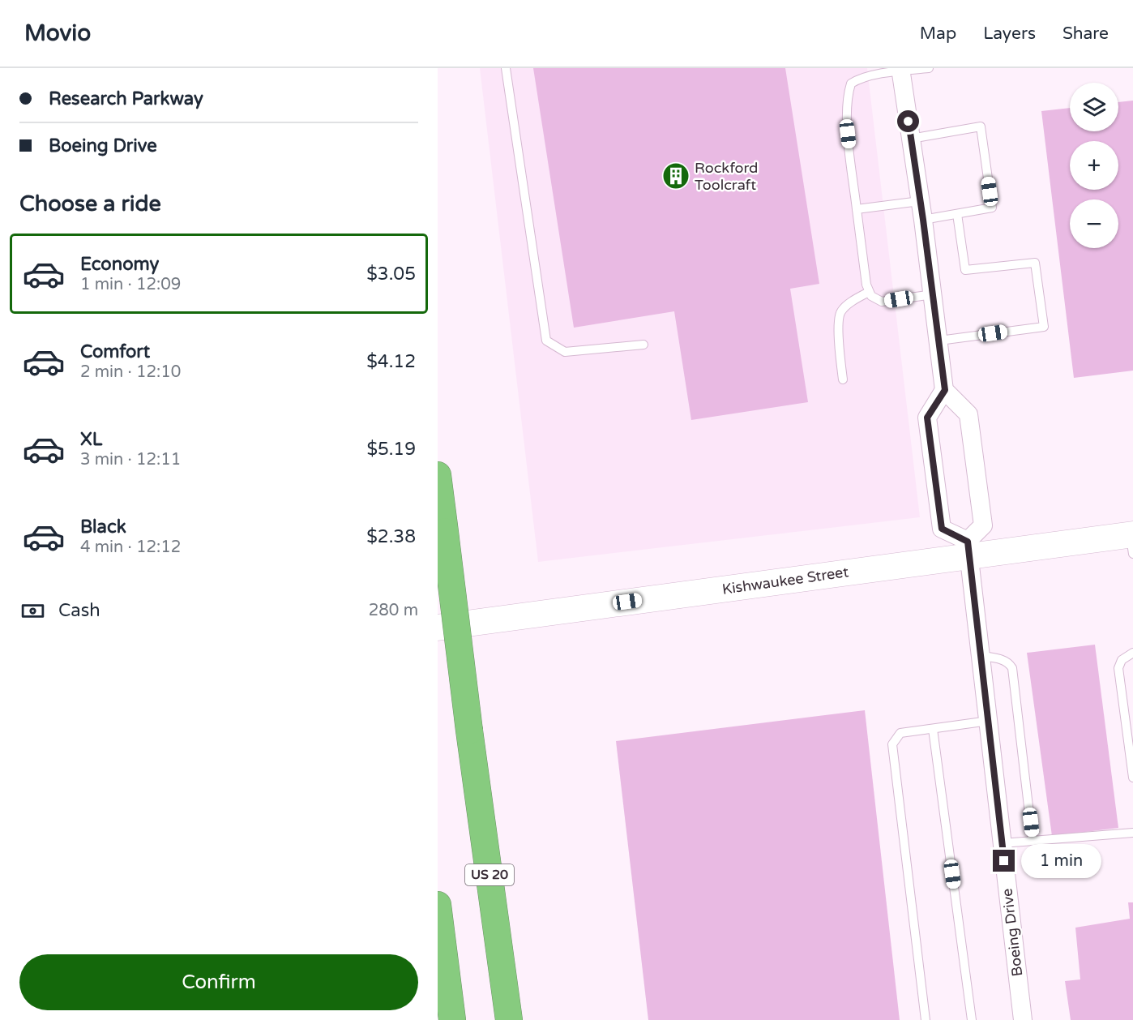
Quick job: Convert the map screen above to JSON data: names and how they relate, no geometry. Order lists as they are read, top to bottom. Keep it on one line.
{"streets":{"highway":["US 20"],"street":["Kishwaukee Street","Boeing Drive"]},"crossings":[["Kishwaukee Street","Boeing Drive"]],"places":{"building":["Rockford Toolcraft"]},"page":{"header":"Movio","nav":["Map","Layers","Share"],"banner":["Research Parkway","Boeing Drive"],"map_buttons":["+","−"],"heading":"Choose a ride","list":[{"name":"Economy","note":"1 min · 12:09","value":"$3.05"},{"name":"Comfort","note":"2 min · 12:10","value":"$4.12"},{"name":"XL","note":"3 min · 12:11","value":"$5.19"},{"name":"Black","note":"4 min · 12:12","value":"$2.38"}],"pay":["Cash","280 m"],"bubble":"1 min","buttons":"Confirm"}}
